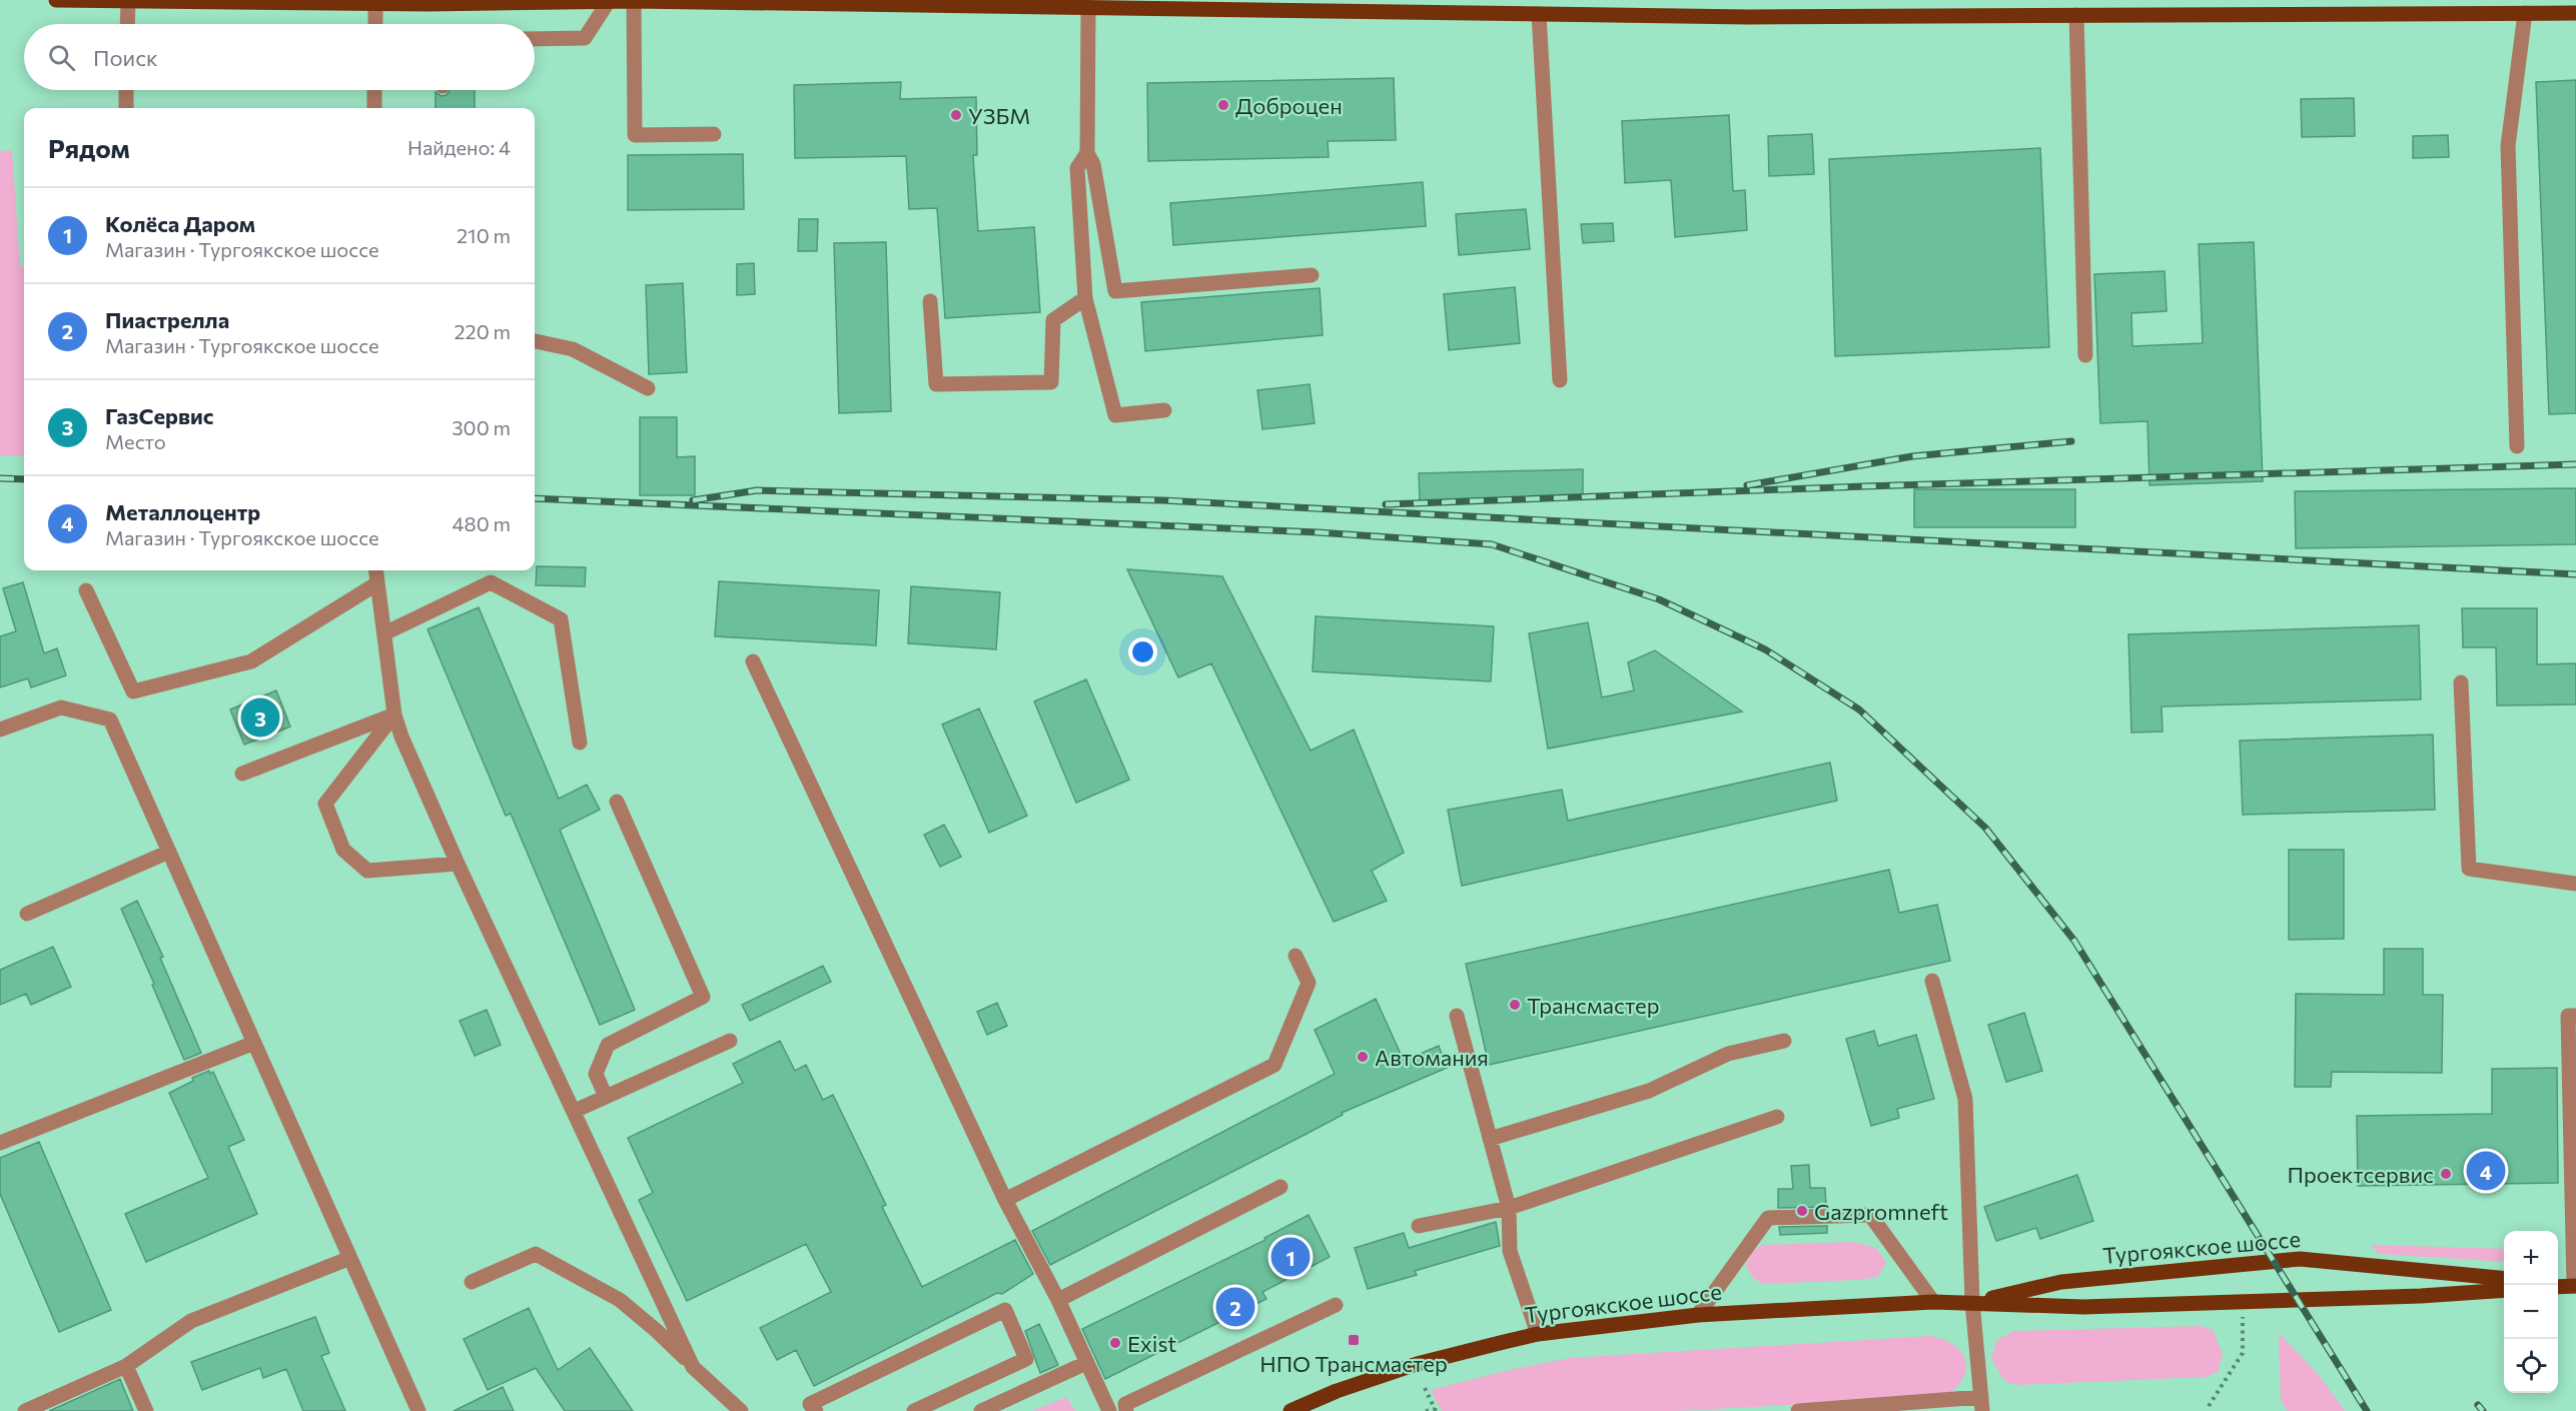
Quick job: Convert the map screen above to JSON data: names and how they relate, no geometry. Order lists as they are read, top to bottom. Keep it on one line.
{"streets":{"main road":["Тургоякское шоссе"]},"places":{"other":["Доброцен","УЗБМ","Трансмастер","Автомания","Проектсервис","Gazpromneft","Exist"],"transit":["НПО Трансмастер"]},"page":{"search":"Поиск","heading":["Рядом","Найдено: 4"],"list":[{"mark":"1","name":"Колёса Даром","note":"Магазин · Тургоякское шоссе","value":"210 m"},{"mark":"2","name":"Пиастрелла","note":"Магазин · Тургоякское шоссе","value":"220 m"},{"mark":"3","name":"ГазСервис","note":"Место","value":"300 m"},{"mark":"4","name":"Металлоцентр","note":"Магазин · Тургоякское шоссе","value":"480 m"}],"pins":["3","4","1","2"],"map_buttons":["+","−"]}}
